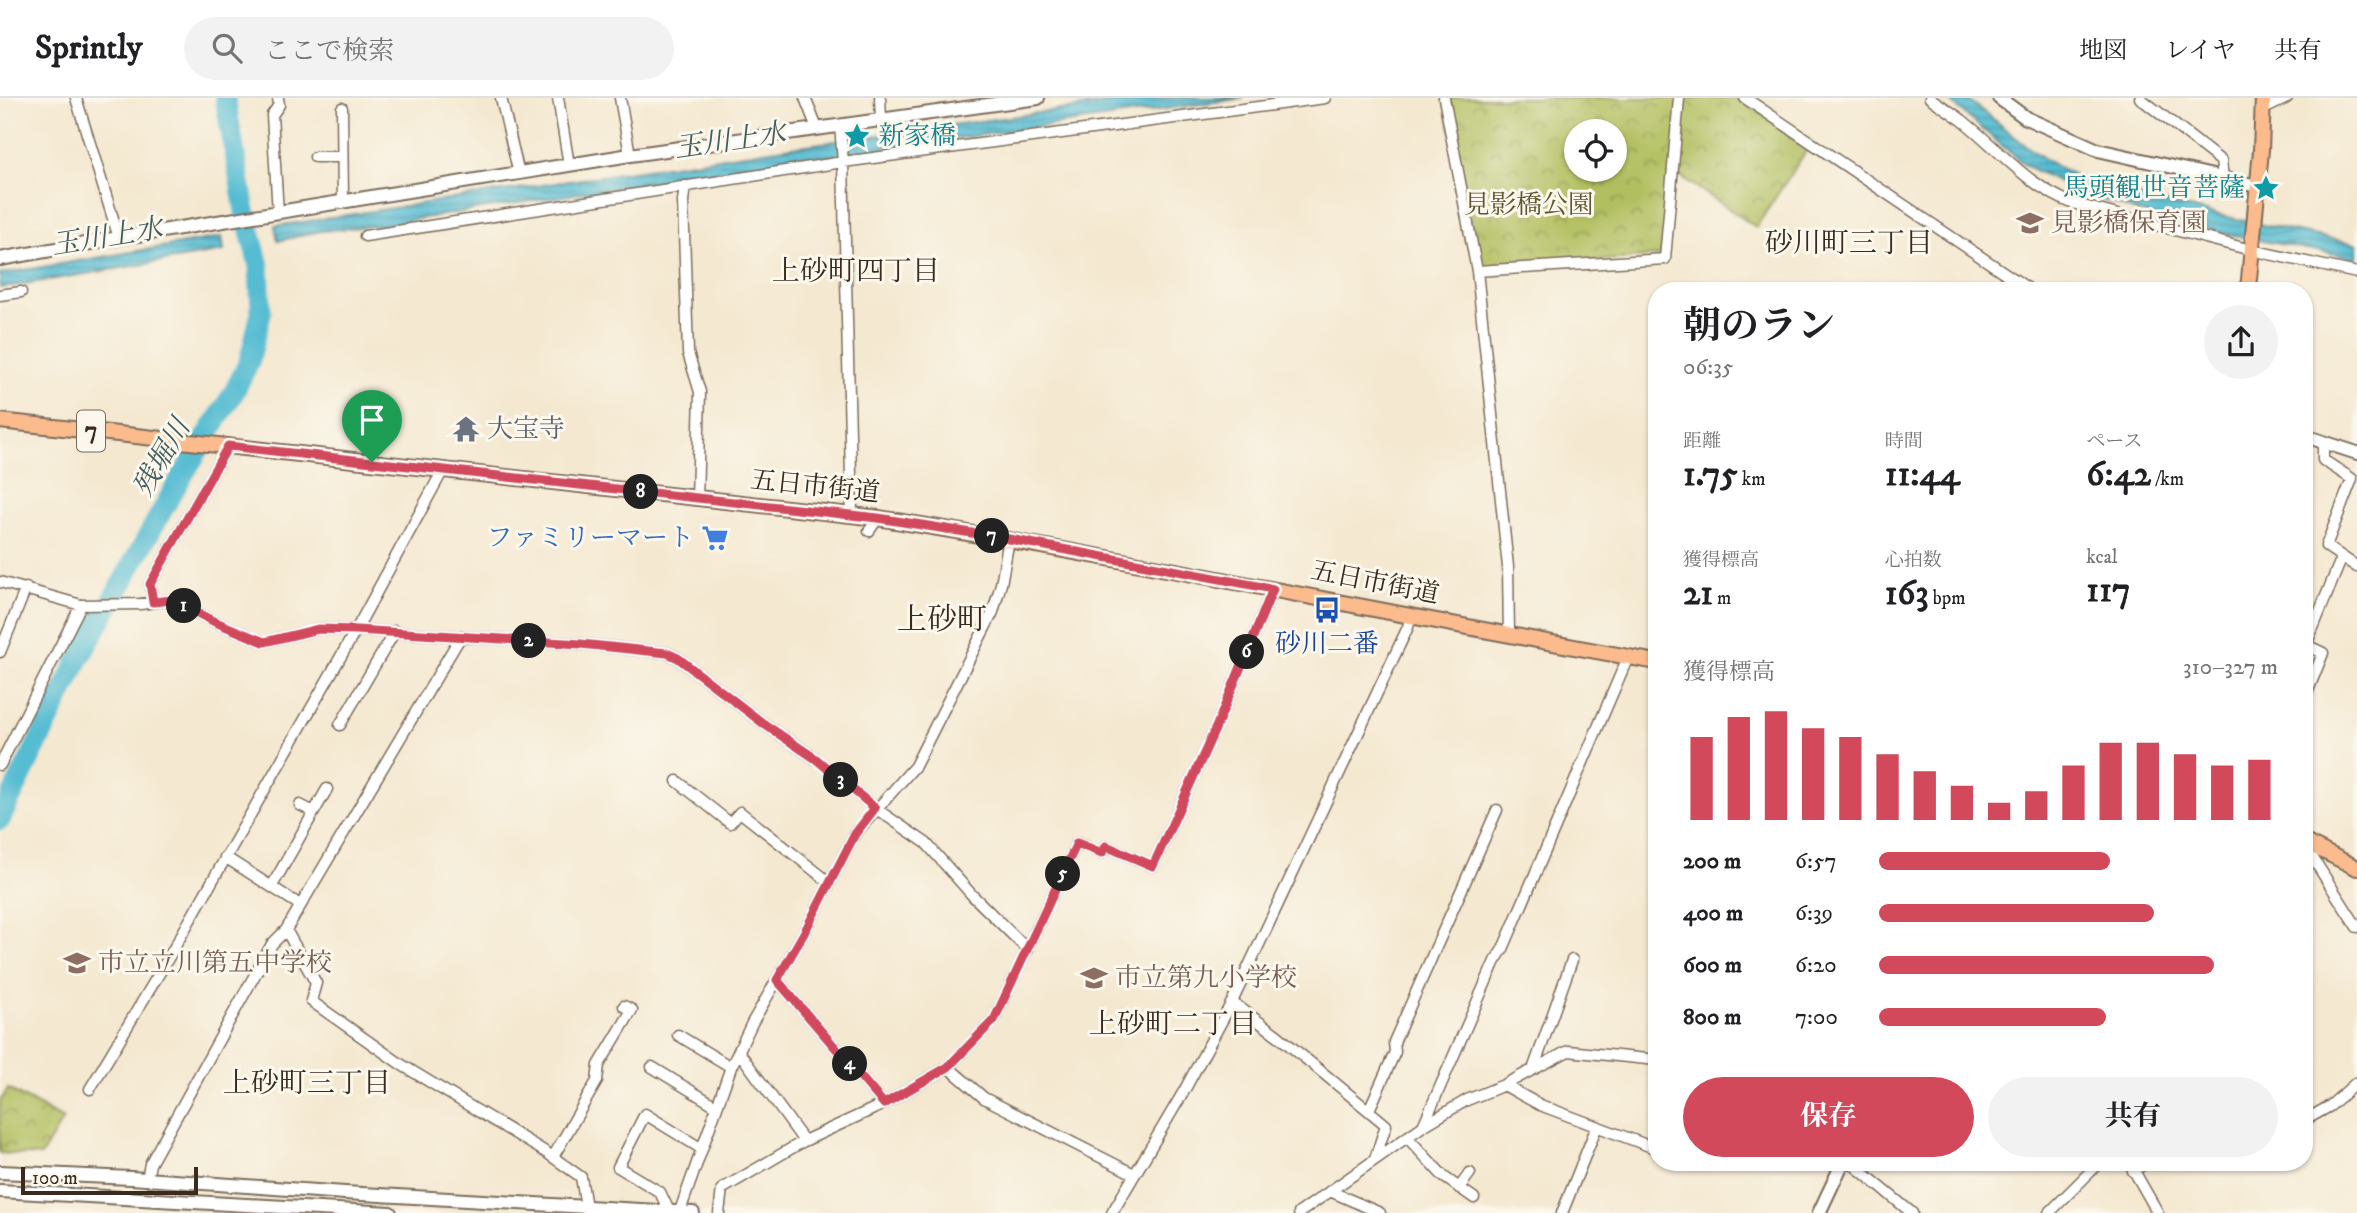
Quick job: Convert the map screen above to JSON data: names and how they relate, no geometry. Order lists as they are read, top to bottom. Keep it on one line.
{"streets":{"main road":["7","五日市街道"]},"districts":["砂川町三丁目","上砂町四丁目","上砂町","上砂町二丁目","上砂町三丁目"],"water":["玉川上水","残堀川"],"parks":["見影橋公園"],"places":{"place":["新家橋","馬頭観世音菩薩"],"school or university":["見影橋保育園","市立立川第五中学校","市立第九小学校"],"temple":["大宝寺"],"supermarket":["ファミリーマート"],"bus stop":["砂川二番"]},"scale_bar":"100 m","page":{"header":"Sprintly","search":"ここで検索","nav":["地図","レイヤ","共有"],"heading":["朝のラン","06:35"],"stats":[["距離","1.75 km"],["時間","11:44"],["ペース","6:42 /km"],["獲得標高","21 m"],["心拍数","163 bpm"],["kcal","117"]],"pins":["8","7","1","2","6","3","5","4"],"chart":["獲得標高","310–327 m"],"list":[{"name":"200 m","note":"6:57"},{"name":"400 m","note":"6:39"},{"name":"600 m","note":"6:20"},{"name":"800 m","note":"7:00"}],"buttons":["保存","共有"],"scale":"100 m"}}
